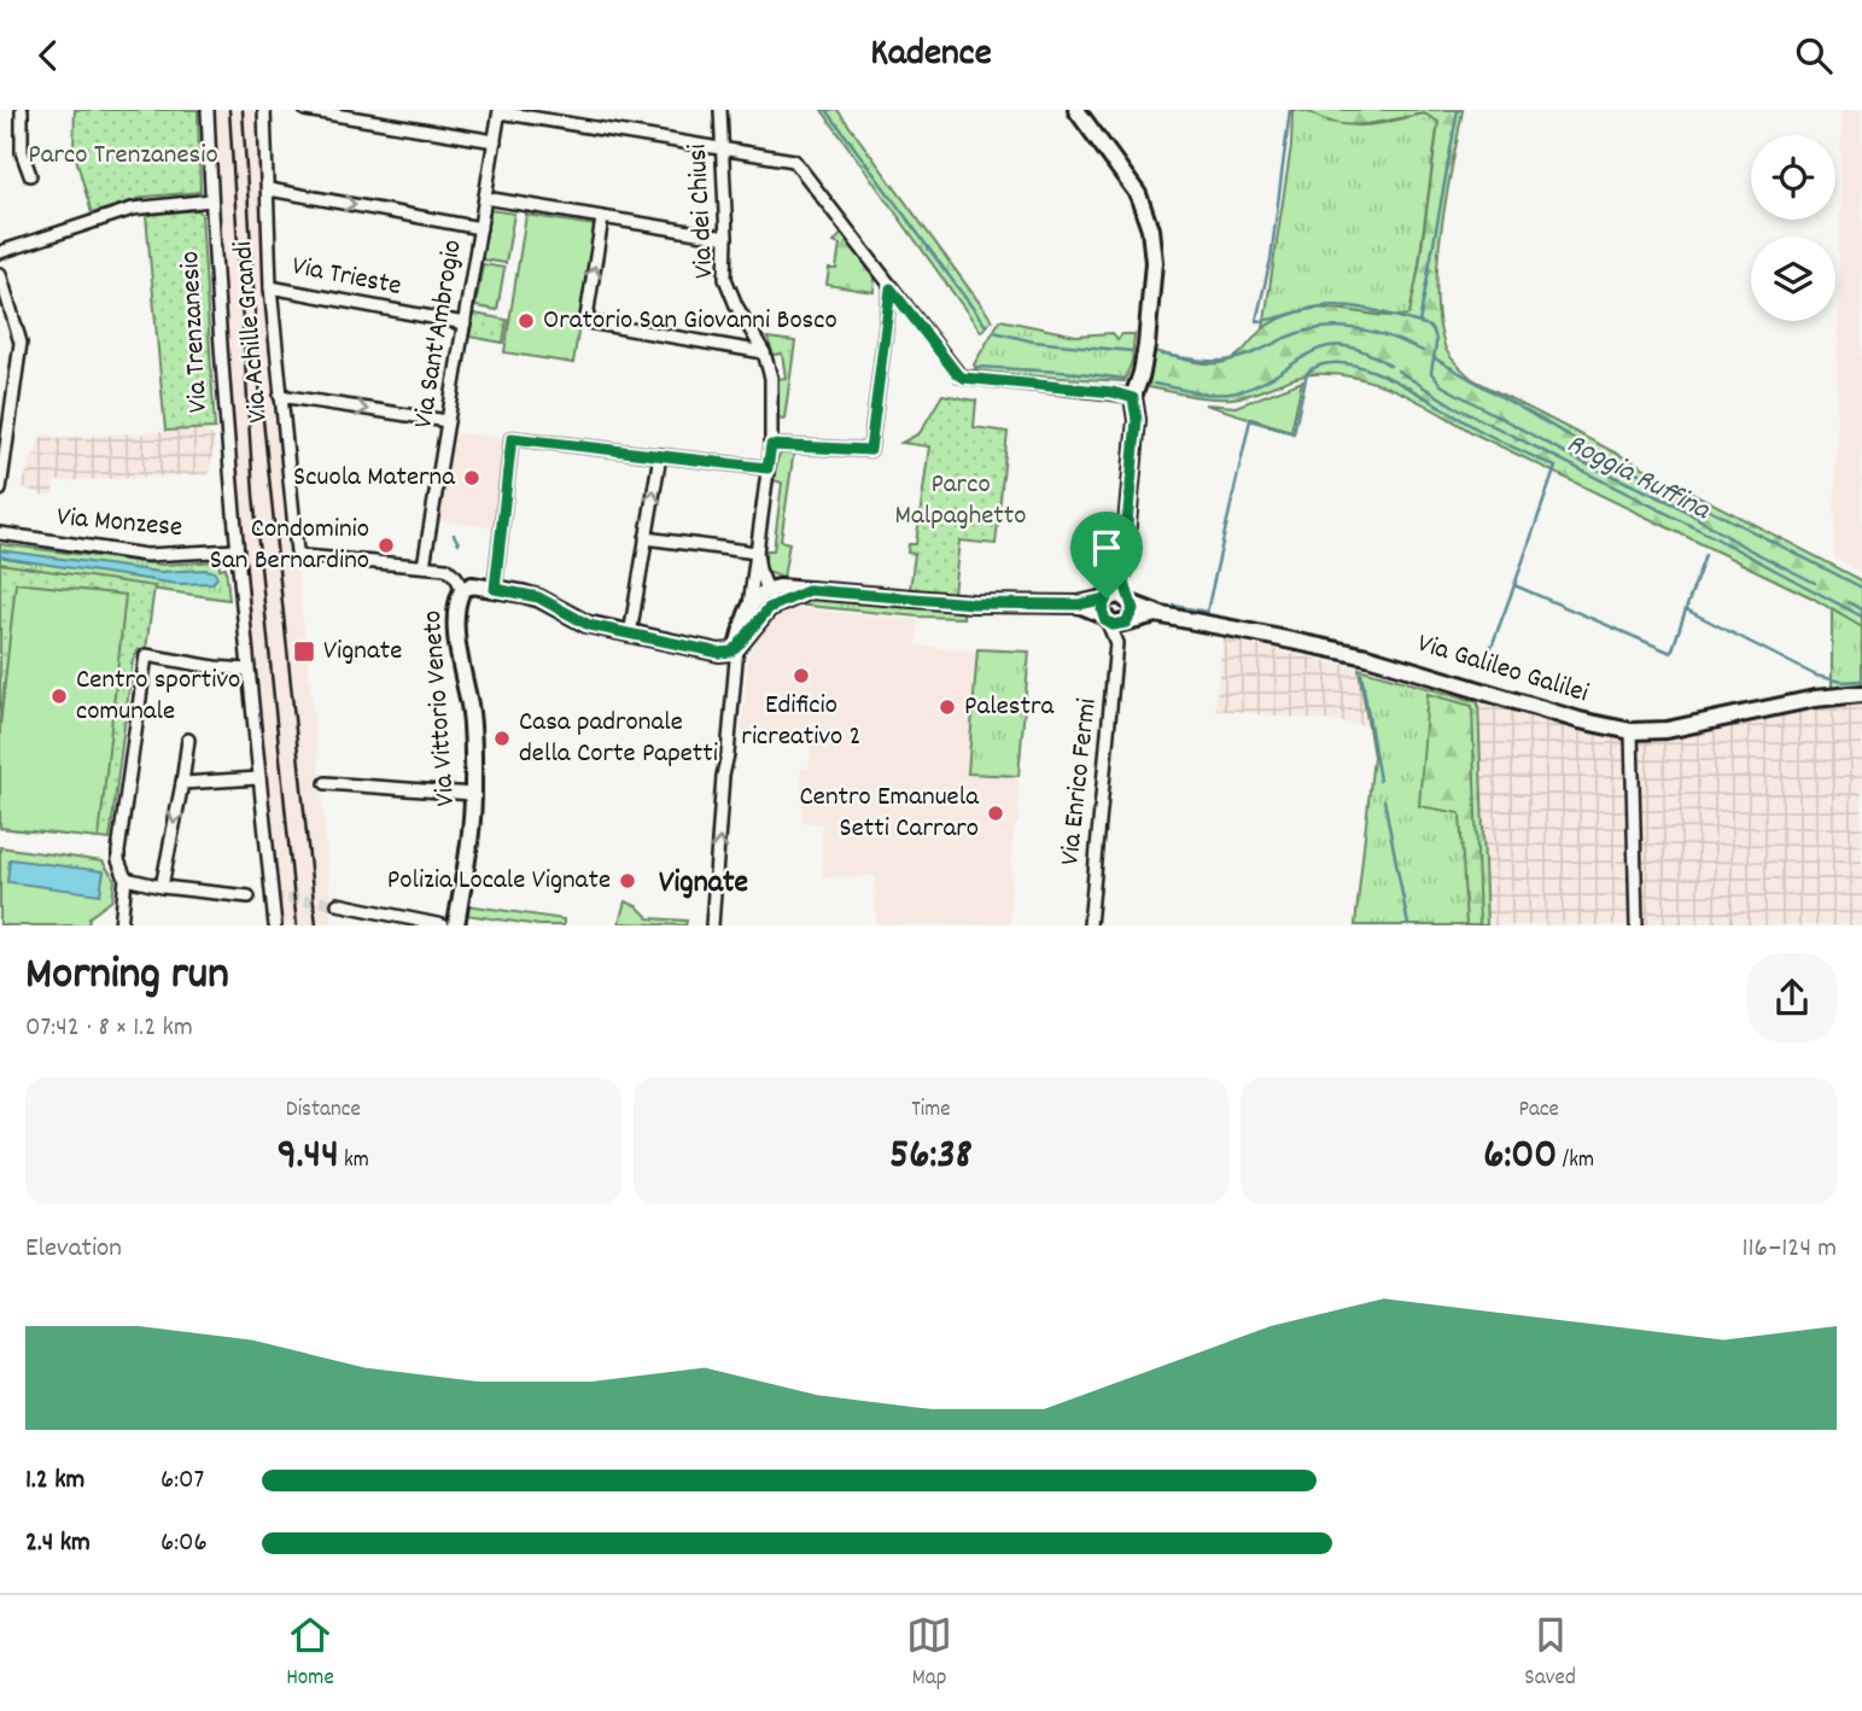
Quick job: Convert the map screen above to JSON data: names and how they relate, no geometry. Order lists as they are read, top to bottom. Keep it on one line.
{"streets":{"street":["Via dei Chiusi","Via Trieste","Via Trenzanesio","Via Achille Grandi","Via Sant'Ambrogio","Via Monzese","Via Galileo Galilei","Via Vittorio Veneto","Via Enrico Fermi"]},"crossings":[["Via Trieste","Via Achille Grandi"],["Via Trieste","Via Sant'Ambrogio"],["Via Trenzanesio","Via Monzese"],["Via Achille Grandi","Via Sant'Ambrogio"]],"districts":["Vignate"],"water":["Roggia Ruffina"],"parks":["Parco Trenzanesio","Parco Malpaghetto"],"places":{"other":["Oratorio San Giovanni Bosco","Scuola Materna","Condominio San Bernardino","Edificio ricreativo 2","Centro sportivo comunale","Palestra","Casa padronale della Corte Papetti","Centro Emanuela Setti Carraro","Polizia Locale Vignate"],"transit":["Vignate"]},"page":{"header":"Kadence","heading":["Morning run","07:42 · 8 × 1.2 km"],"stats":[["Distance","9.44 km"],["Time","56:38"],["Pace","6:00 /km"]],"chart":["Elevation","116–124 m"],"list":[{"name":"1.2 km","note":"6:07"},{"name":"2.4 km","note":"6:06"}],"tabs":["Home","Map","Saved"]}}
